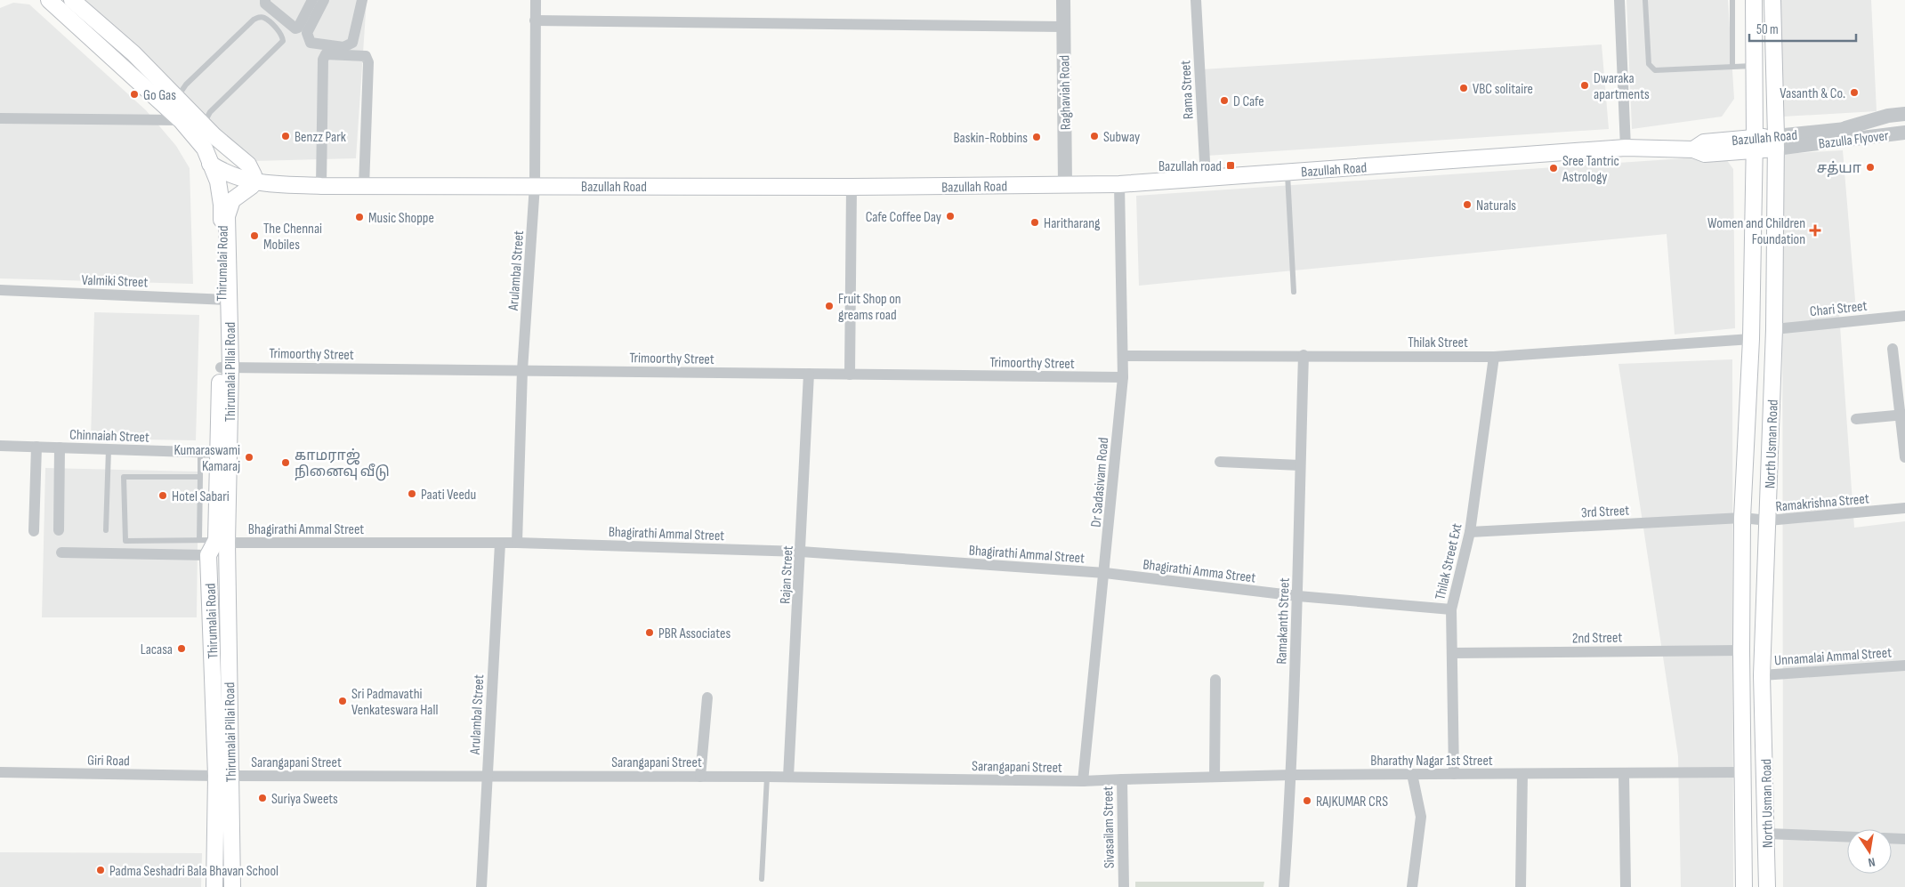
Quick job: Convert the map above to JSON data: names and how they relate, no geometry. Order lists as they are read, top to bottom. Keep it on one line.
{"streets":{"main road":["Bazullah Road","Thirumalai Road","Thirumalai Pillai Road","North Usman Road"],"street":["Rama Street","Raghaviah Road","Bazulla Flyover","Arulambal Street","Valmiki Street","Chari Street","Thilak Street","Trimoorthy Street","Chinnaiah Street","Dr Sadasivam Road","Ramakrishna Street","3rd Street","Bhagirathi Ammal Street","Thilak Street Ext","Bhagirathi Amma Street","Rajan Street","Ramakanth Street","2nd Street","Unnamalai Ammal Street","Giri Road","Bharathy Nagar 1st Street","Sarangapani Street","Sivasailam Street"]},"crossings":[["Rama Street","Bazullah Road"],["Raghaviah Road","Bazullah Road"],["Bazullah Road","Bazulla Flyover"],["Bazullah Road","Arulambal Street"],["Bazullah Road","Thirumalai Pillai Road"],["Bazullah Road","North Usman Road"],["Bazullah Road","Dr Sadasivam Road"],["Thirumalai Road","Valmiki Street"],["Thirumalai Road","Trimoorthy Street"],["Thirumalai Road","Thirumalai Pillai Road"],["Thirumalai Road","Chinnaiah Street"],["Thirumalai Road","Bhagirathi Ammal Street"],["Thirumalai Road","Giri Road"],["Thirumalai Road","Sarangapani Street"],["Arulambal Street","Trimoorthy Street"],["Arulambal Street","Bhagirathi Ammal Street"],["Arulambal Street","Sarangapani Street"],["Valmiki Street","Thirumalai Pillai Road"],["Chari Street","North Usman Road"],["Thilak Street","North Usman Road"],["Thilak Street","Dr Sadasivam Road"],["Thilak Street","Thilak Street Ext"],["Thilak Street","Ramakanth Street"],["Trimoorthy Street","Thirumalai Pillai Road"],["Trimoorthy Street","Dr Sadasivam Road"],["Trimoorthy Street","Rajan Street"],["Thirumalai Pillai Road","Bhagirathi Ammal Street"],["Thirumalai Pillai Road","Giri Road"],["Thirumalai Pillai Road","Sarangapani Street"],["North Usman Road","Ramakrishna Street"],["North Usman Road","3rd Street"],["North Usman Road","2nd Street"],["North Usman Road","Unnamalai Ammal Street"],["North Usman Road","Bharathy Nagar 1st Street"],["Dr Sadasivam Road","Bhagirathi Ammal Street"],["Dr Sadasivam Road","Bhagirathi Amma Street"],["Dr Sadasivam Road","Sarangapani Street"],["Dr Sadasivam Road","Sivasailam Street"],["Ramakrishna Street","3rd Street"],["3rd Street","Thilak Street Ext"],["Bhagirathi Ammal Street","Bhagirathi Amma Street"],["Bhagirathi Ammal Street","Rajan Street"],["Thilak Street Ext","Bhagirathi Amma Street"],["Thilak Street Ext","2nd Street"],["Thilak Street Ext","Bharathy Nagar 1st Street"],["Bhagirathi Amma Street","Ramakanth Street"],["Rajan Street","Sarangapani Street"],["Ramakanth Street","Bharathy Nagar 1st Street"],["Giri Road","Sarangapani Street"],["Bharathy Nagar 1st Street","Sivasailam Street"],["Sarangapani Street","Sivasailam Street"]],"places":{"other":["Dwaraka apartments","VBC solitaire","Vasanth & Co.","Go Gas","D Cafe","Benzz Park","Subway","Baskin-Robbins","சத்யா","Sree Tantric Astrology","Naturals","Cafe Coffee Day","Music Shoppe","Haritharang","The Chennai Mobiles","Fruit Shop on greams road","Kumaraswami Kamaraj","காமராஜ் நினைவு வீடு","Paati Veedu","Hotel Sabari","PBR Associates","Lacasa","Sri Padmavathi Venkateswara Hall","Suriya Sweets","RAJKUMAR CRS","Padma Seshadri Bala Bhavan School"],"transit":["Bazullah road"],"health":["Women and Children Foundation"]},"scale_bar":"50 m","north":"bottom"}
